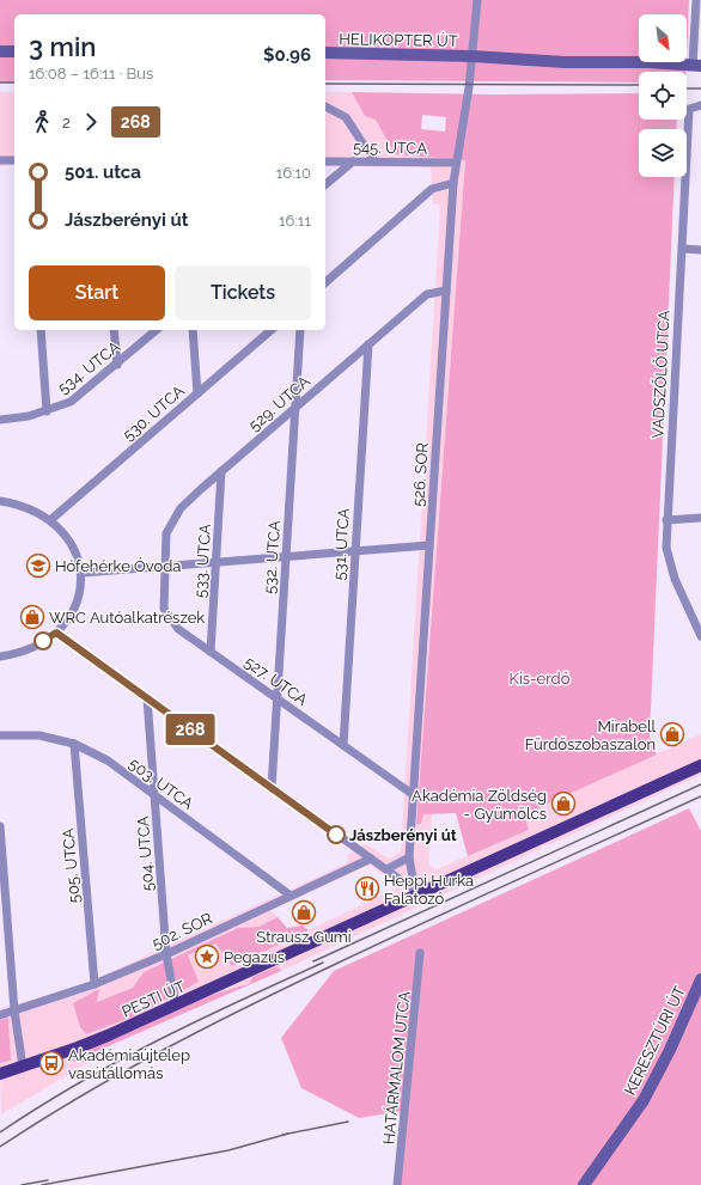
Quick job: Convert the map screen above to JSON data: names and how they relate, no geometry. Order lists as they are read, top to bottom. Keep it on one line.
{"streets":{"main road":["PESTI ÚT"],"street":["HELIKOPTER ÚT","545. UTCA","534. UTCA","VADSZŐLŐ UTCA","529. UTCA","530. UTCA","526. SOR","531. UTCA","532. UTCA","533. UTCA","527. UTCA","503. UTCA","504. UTCA","505. UTCA","502. SOR","KERESZTÚRI ÚT","HATÁRMALOM UTCA"]},"crossings":[["HELIKOPTER ÚT","526. SOR"],["545. UTCA","526. SOR"],["529. UTCA","526. SOR"],["529. UTCA","531. UTCA"],["529. UTCA","532. UTCA"],["529. UTCA","533. UTCA"],["529. UTCA","527. UTCA"],["526. SOR","527. UTCA"],["526. SOR","PESTI ÚT"],["531. UTCA","527. UTCA"],["532. UTCA","527. UTCA"],["533. UTCA","527. UTCA"],["503. UTCA","504. UTCA"],["503. UTCA","505. UTCA"],["503. UTCA","502. SOR"],["504. UTCA","502. SOR"],["504. UTCA","PESTI ÚT"],["505. UTCA","502. SOR"]],"parks":["Kis-erdő"],"places":{"school or university":["Hófehérke Óvoda"],"shop":["WRC Autóalkatrészek","Mirabell Fürdőszobaszalon","Akadémia Zöldség - Gyümölcs","Strausz Gumi"],"other":["Jászberényi út"],"restaurant":["Heppi Hurka Falatozó"],"place":["Pegazus"],"bus stop":["Akadémiaújtelep vasútállomás"]},"lines":["bus line 268"],"north":"bottom right","page":{"on_map":"268","heading":["3 min","16:08 – 16:11 · Bus","$0.96"],"legs":["2","268"],"list":[{"name":"501. utca","value":"16:10"},{"name":"Jászberényi út","value":"16:11"}],"buttons":["Start","Tickets"]}}
